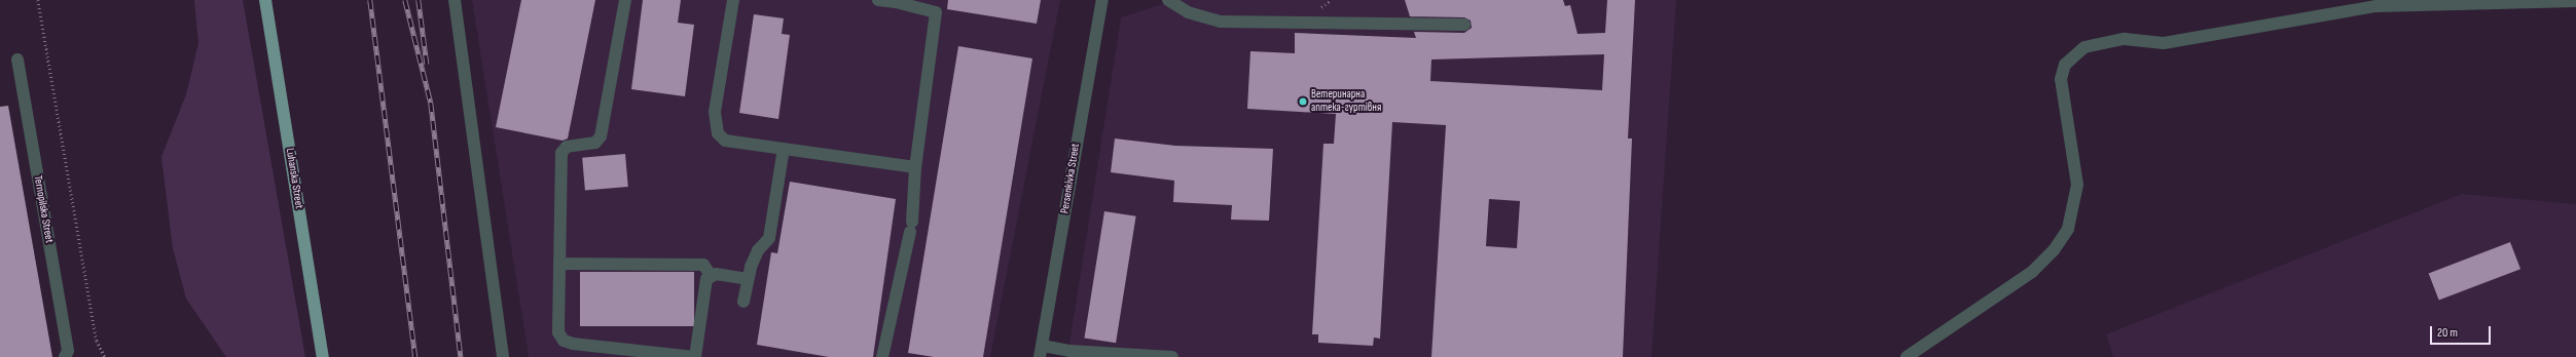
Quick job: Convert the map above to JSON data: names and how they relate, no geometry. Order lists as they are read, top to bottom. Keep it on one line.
{"streets":{"main road":["Luhanska Street"],"street":["Persenkivka Street","Ternopilska Street"]},"places":["Ветеринарна аптека-гуртівня"],"scale_bar":"20 m"}
